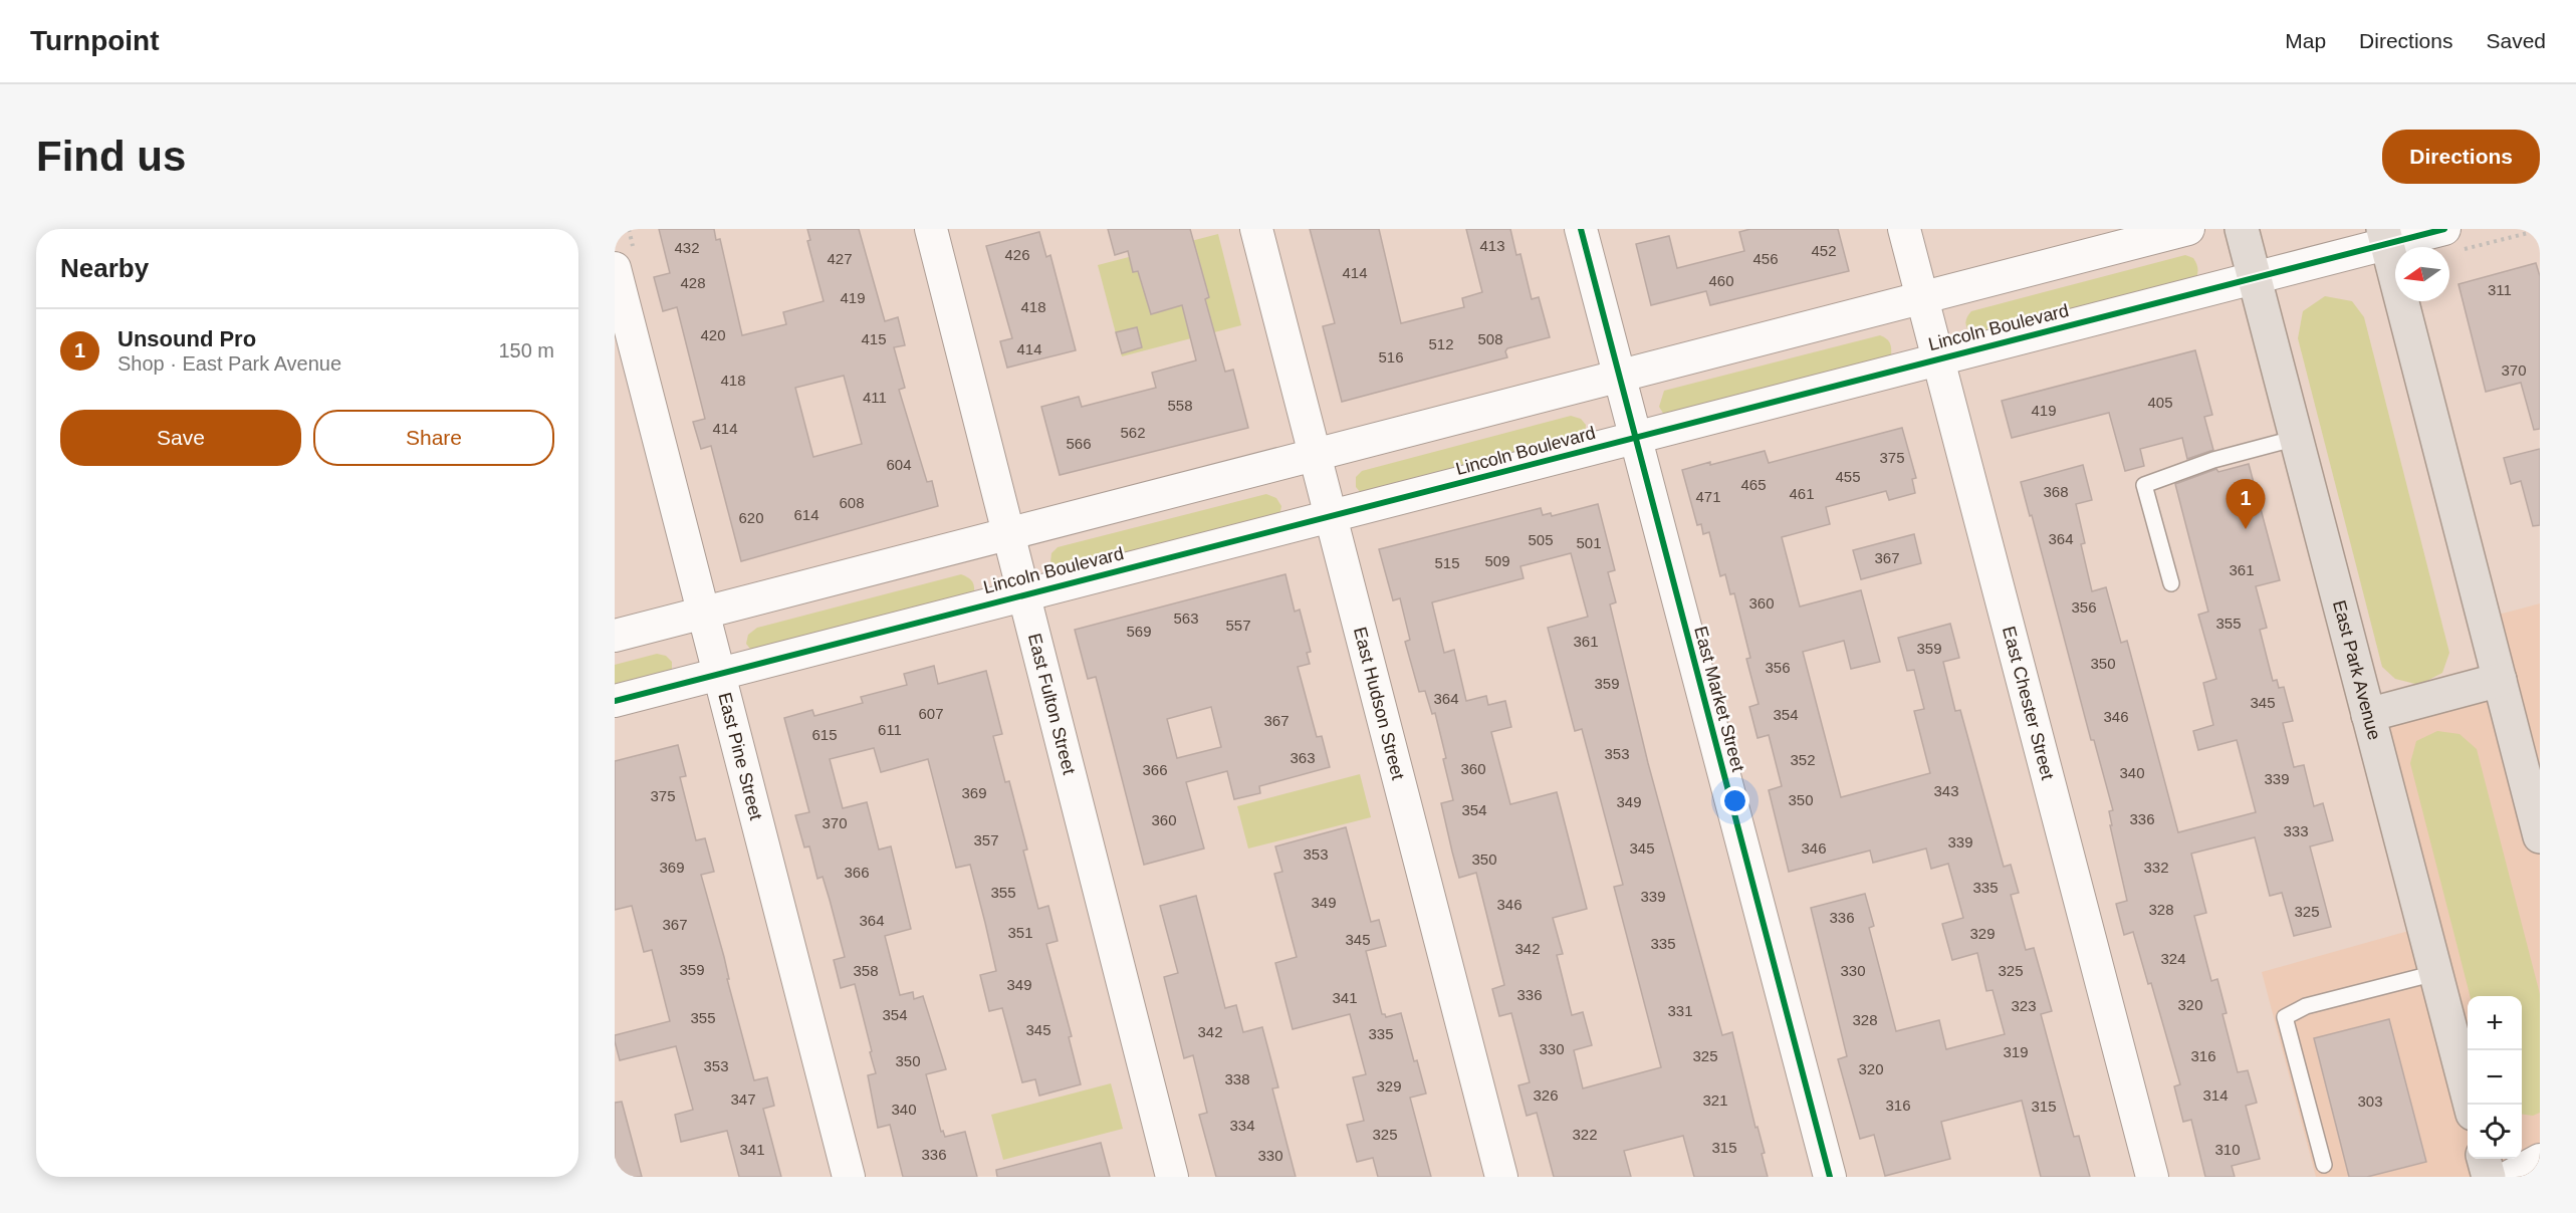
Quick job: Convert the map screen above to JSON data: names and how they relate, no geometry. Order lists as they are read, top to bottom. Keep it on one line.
{"streets":{"highway":["East Park Avenue"],"street":["Lincoln Boulevard","East Market Street","East Fulton Street","East Hudson Street","East Chester Street","East Pine Street"]},"crossings":[["Lincoln Boulevard","East Park Avenue"],["Lincoln Boulevard","East Market Street"],["Lincoln Boulevard","East Fulton Street"],["Lincoln Boulevard","East Hudson Street"],["Lincoln Boulevard","East Chester Street"],["Lincoln Boulevard","East Pine Street"]],"house_numbers":["413","432","452","426","427","456","414","460","428","311","419","418","420","415","508","512","414","516","370","418","411","405","558","419","414","562","566","375","604","455","465","368","461","471","608","614","620","364","505","501","367","509","515","361","360","356","563","355","557","569","361","359","350","356","359","364","345","607","354","346","367","611","615","353","363","352","360","366","340","339","343","369","375","350","349","354","336","360","370","333","357","339","345","346","353","350","369","332","366","335","355","339","349","346","328","325","336","364","367","351","329","345","335","342","324","359","358","330","325","349","336","341","320","323","331","354","355","328","345","342","335","330","319","325","316","350","353","320","338","329","326","314","347","321","303","316","315","340","334","325","322","315","341","310","336","330"],"north":"left","page":{"header":"Turnpoint","nav":["Map","Directions","Saved"],"buttons":["Directions",["Save","Share"]],"title":"Find us","heading":"Nearby","list":[{"mark":"1","name":"Unsound Pro","note":"Shop · East Park Avenue","value":"150 m"}],"pins":"1","map_buttons":["+","−"]}}
